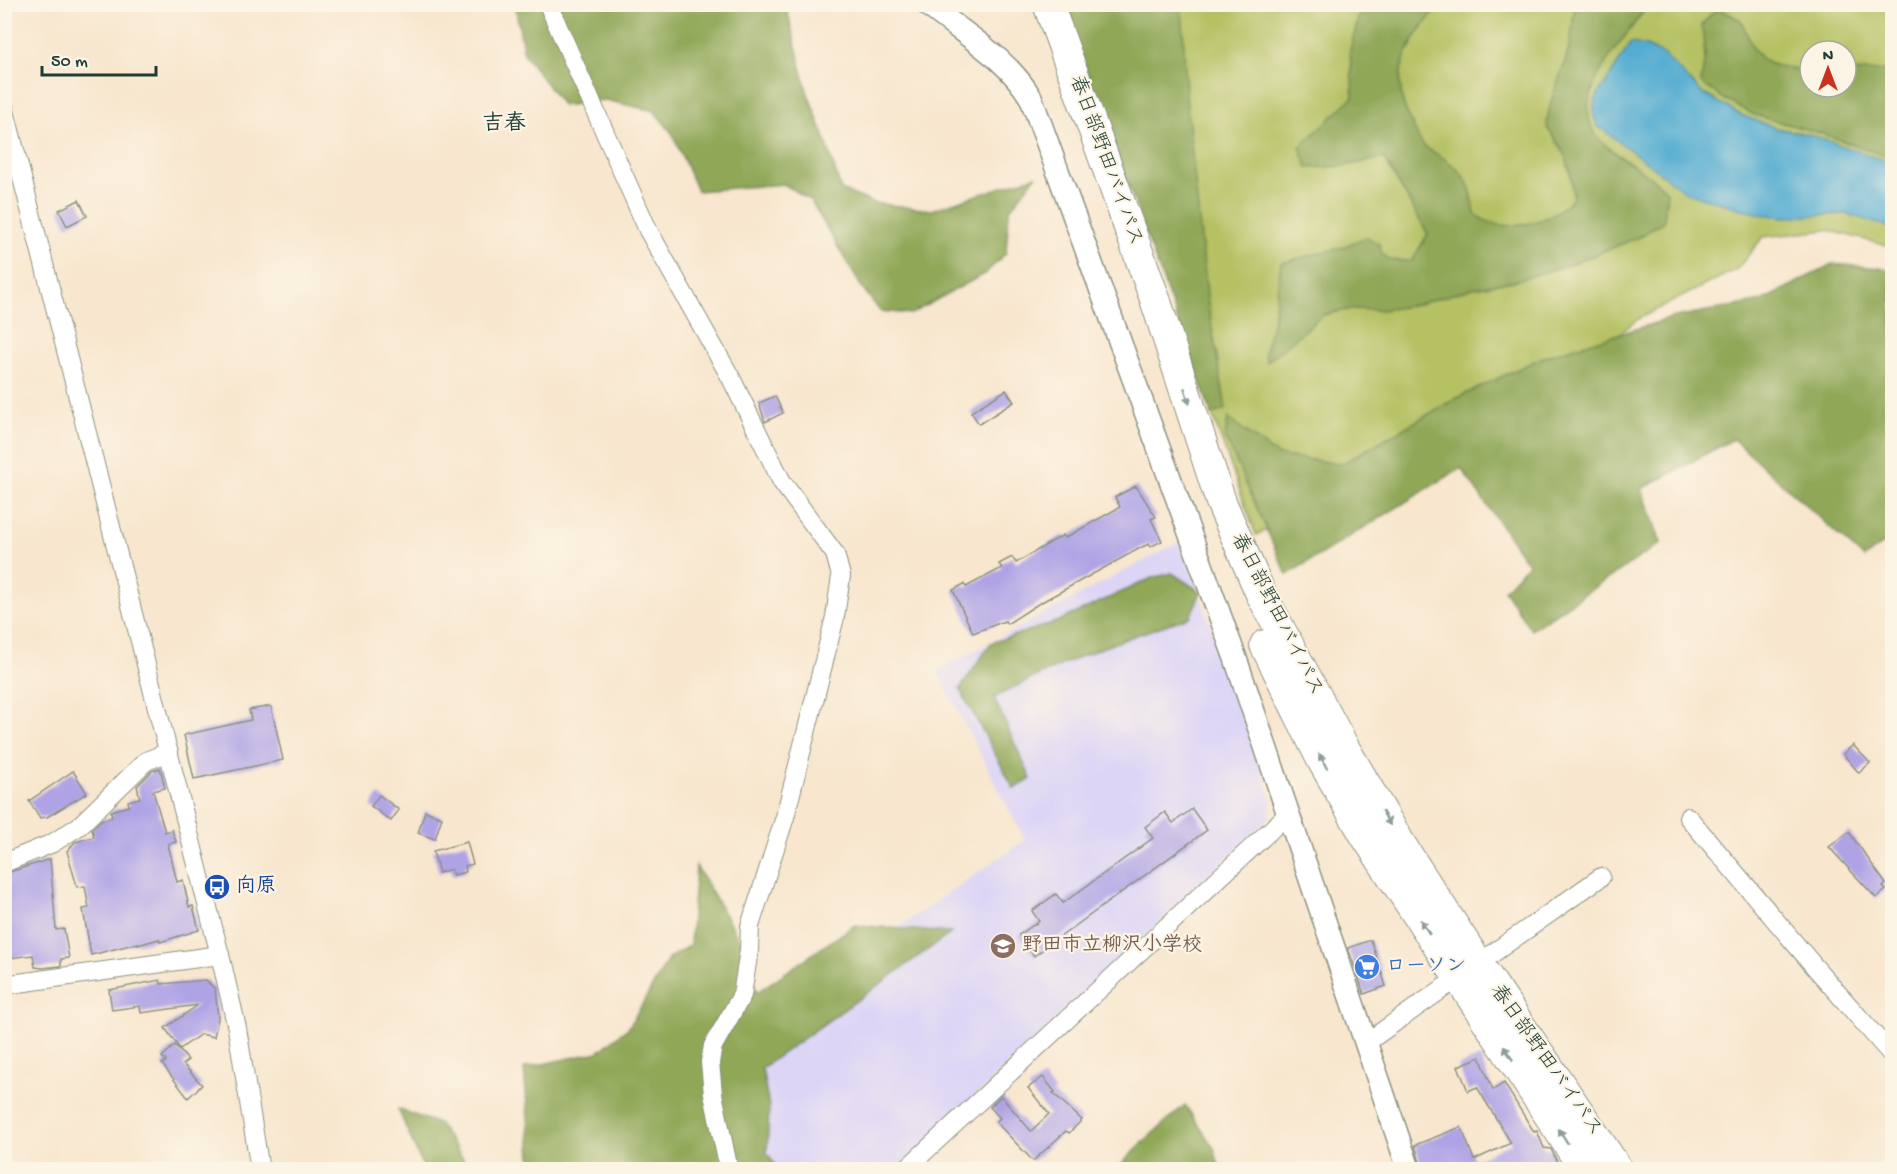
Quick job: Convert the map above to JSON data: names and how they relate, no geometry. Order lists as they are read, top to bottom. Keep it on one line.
{"streets":{"highway":["春日部野田バイパス"]},"districts":["吉春"],"places":{"bus stop":["向原"],"school or university":["野田市立柳沢小学校"],"supermarket":["ローソン"]},"scale_bar":"50 m","north":"top"}
